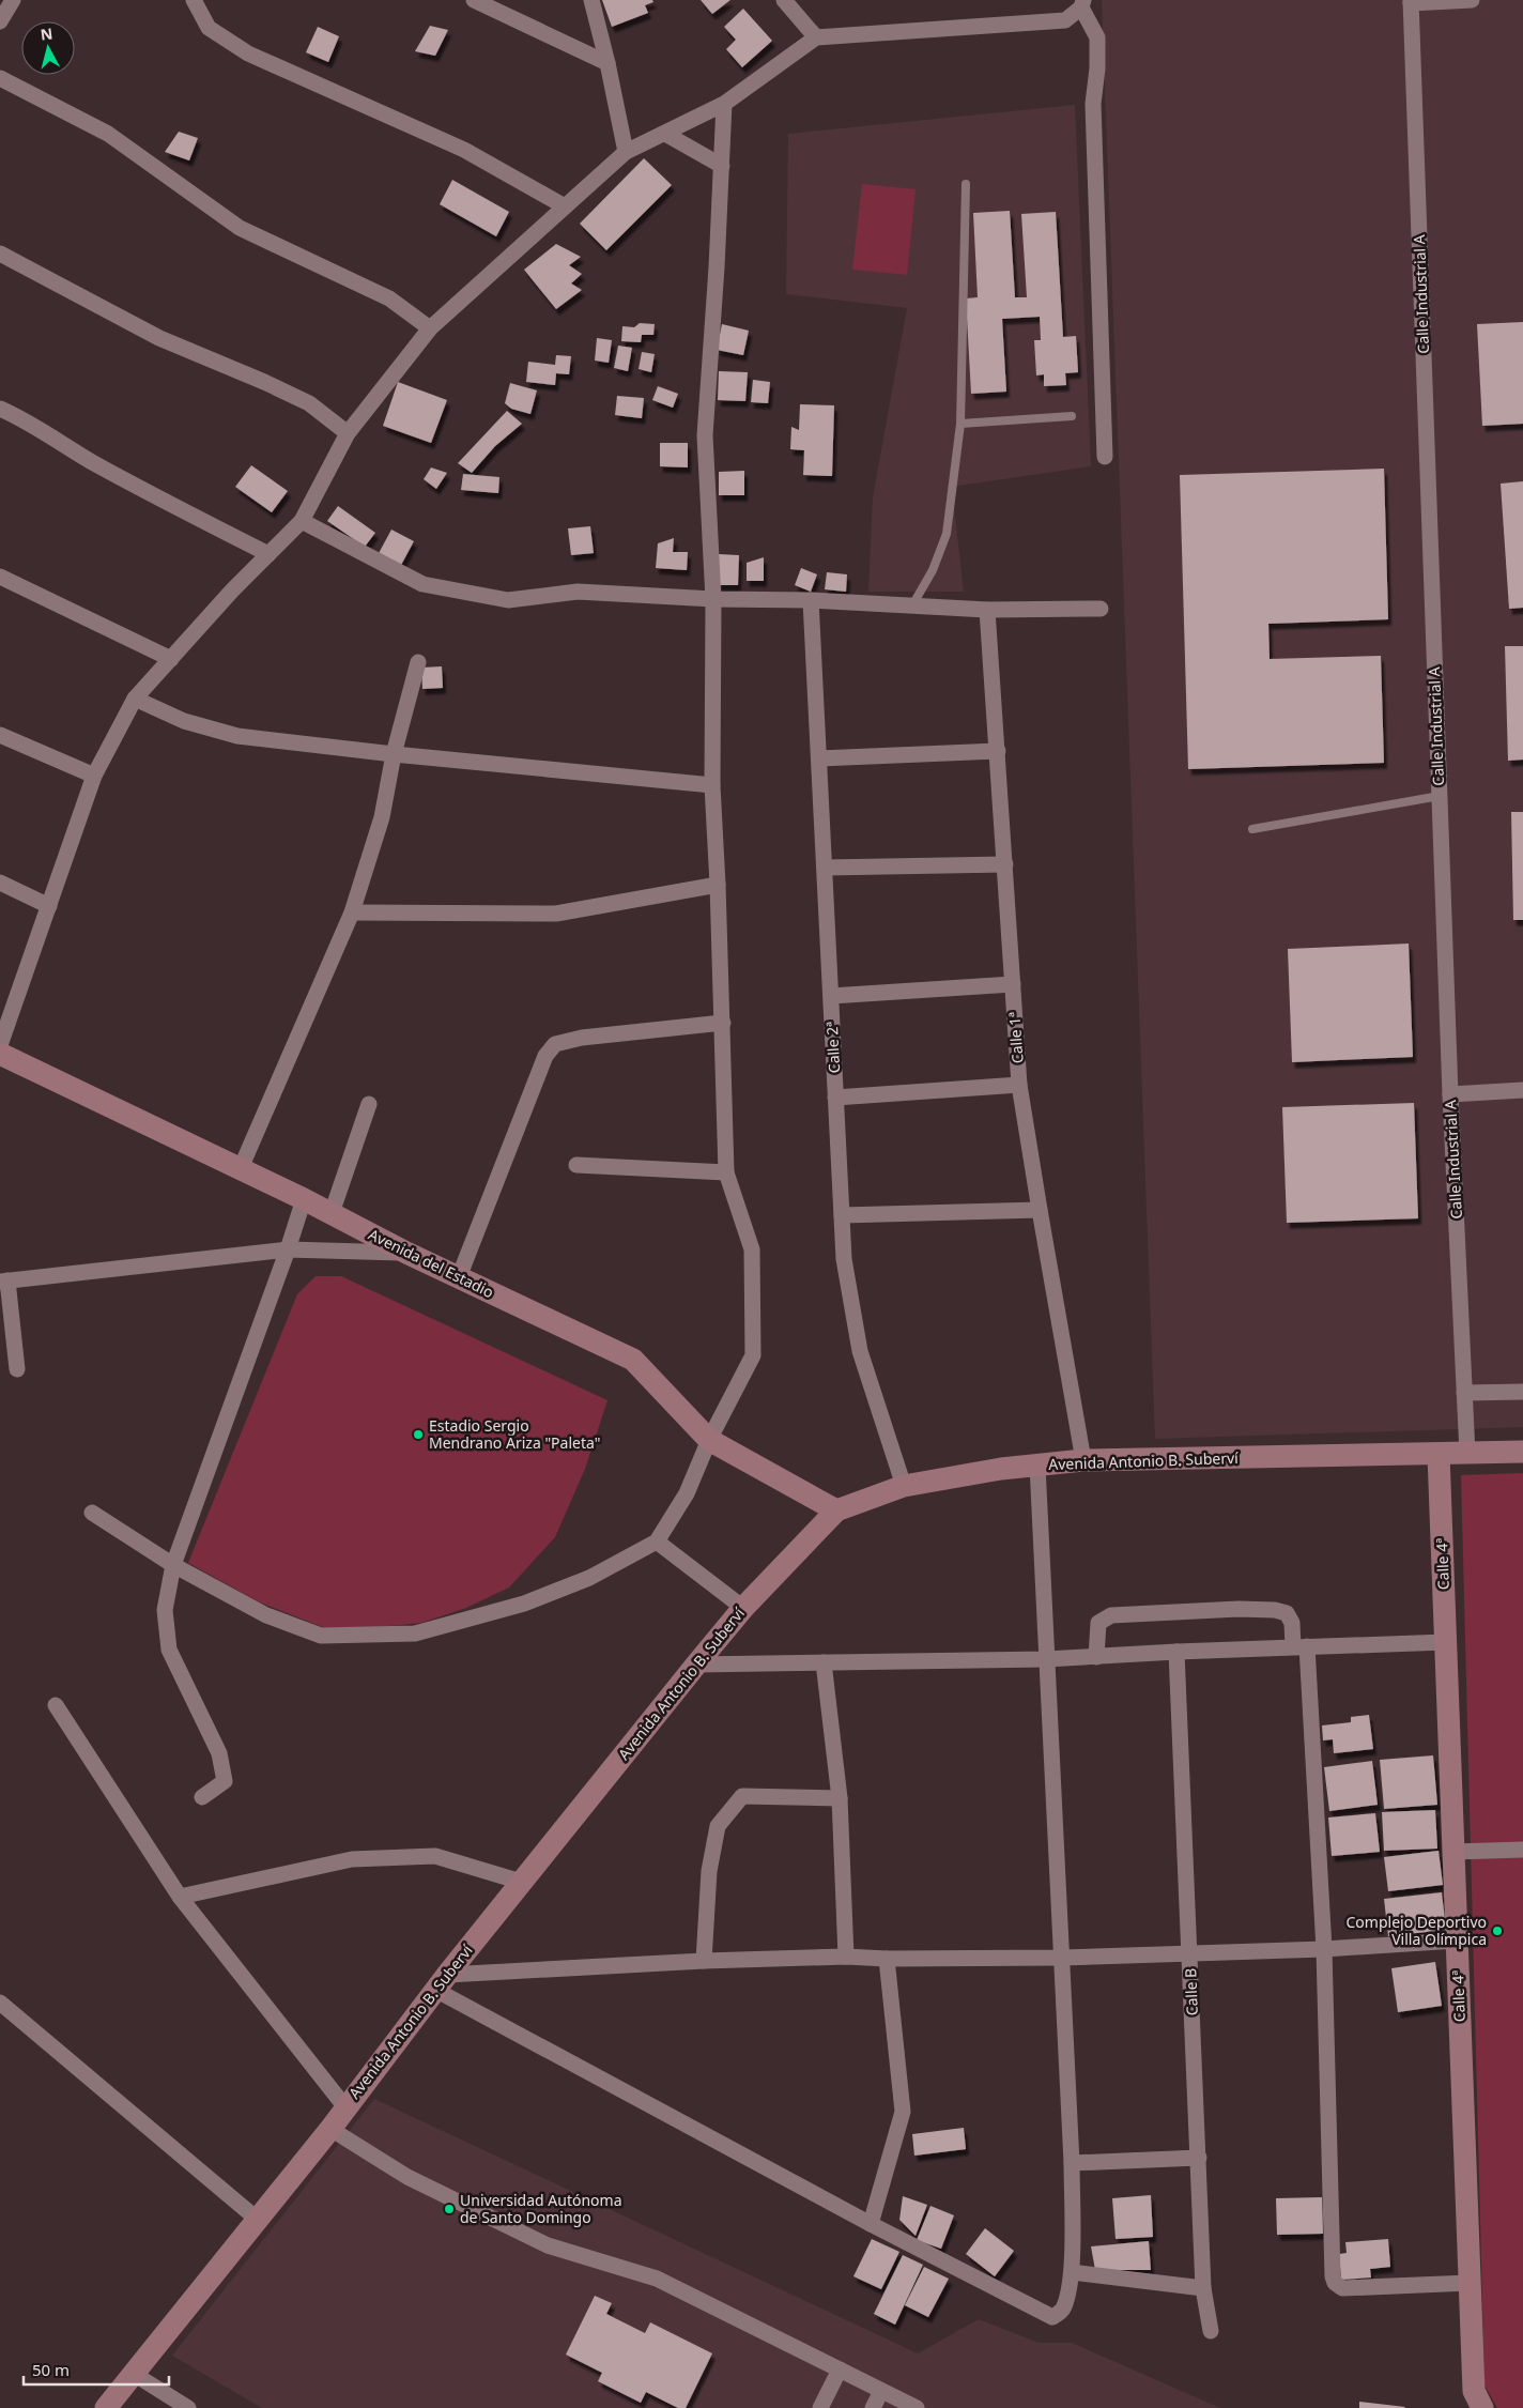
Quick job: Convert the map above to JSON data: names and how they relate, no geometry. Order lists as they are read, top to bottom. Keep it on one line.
{"streets":{"street":["Calle Industrial A","Calle 1ª","Calle 2ª","Avenida del Estadio","Avenida Antonio B. Suberví","Calle 4ª","Calle B"]},"crossings":[["Calle Industrial A","Avenida Antonio B. Suberví"],["Calle 1ª","Avenida Antonio B. Suberví"],["Calle 2ª","Avenida Antonio B. Suberví"],["Avenida del Estadio","Avenida Antonio B. Suberví"],["Avenida Antonio B. Suberví","Calle 4ª"]],"places":["Estadio Sergio Mendrano Ariza \"Paleta\"","Complejo Deportivo Villa Olímpica","Universidad Autónoma de Santo Domingo"],"scale_bar":"50 m","north":"top"}
